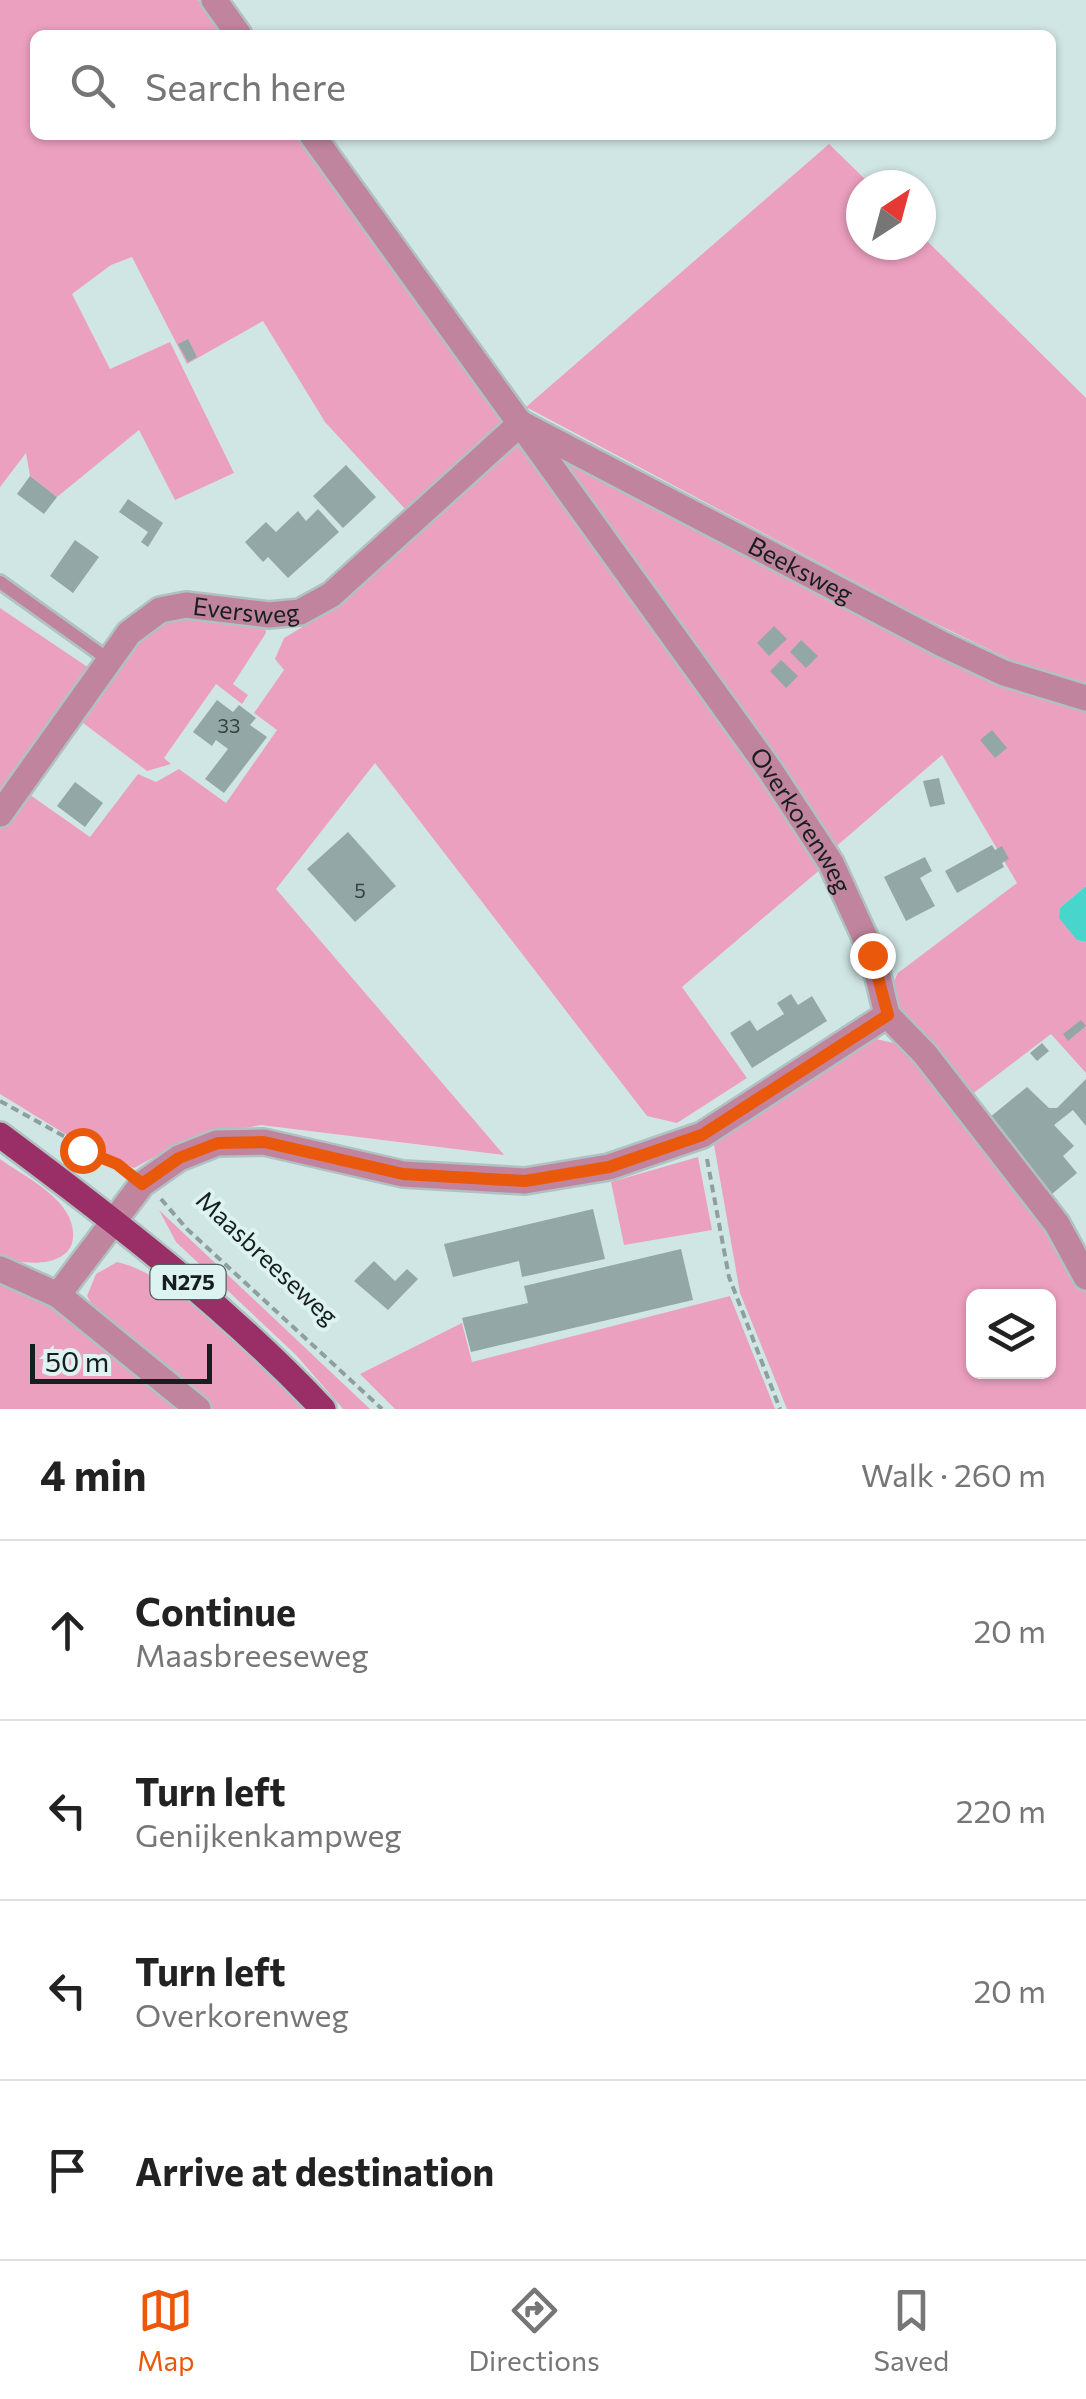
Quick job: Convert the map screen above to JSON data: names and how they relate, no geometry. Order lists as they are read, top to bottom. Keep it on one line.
{"streets":{"main road":["N275"],"street":["Beeksweg","Eversweg","Overkorenweg"],"path":["Maasbreeseweg"]},"crossings":[["Beeksweg","Eversweg"],["Beeksweg","Overkorenweg"],["Eversweg","Overkorenweg"]],"house_numbers":["33","5"],"scale_bar":"50 m","north":"top right","page":{"search":"Search here","scale":"50 m","heading":["4 min","Walk · 260 m"],"list":[["Continue","Maasbreeseweg","20 m"],["Turn left","Genijkenkampweg","220 m"],["Turn left","Overkorenweg","20 m"],"Arrive at destination"],"nav":["Map","Directions","Saved"]}}
